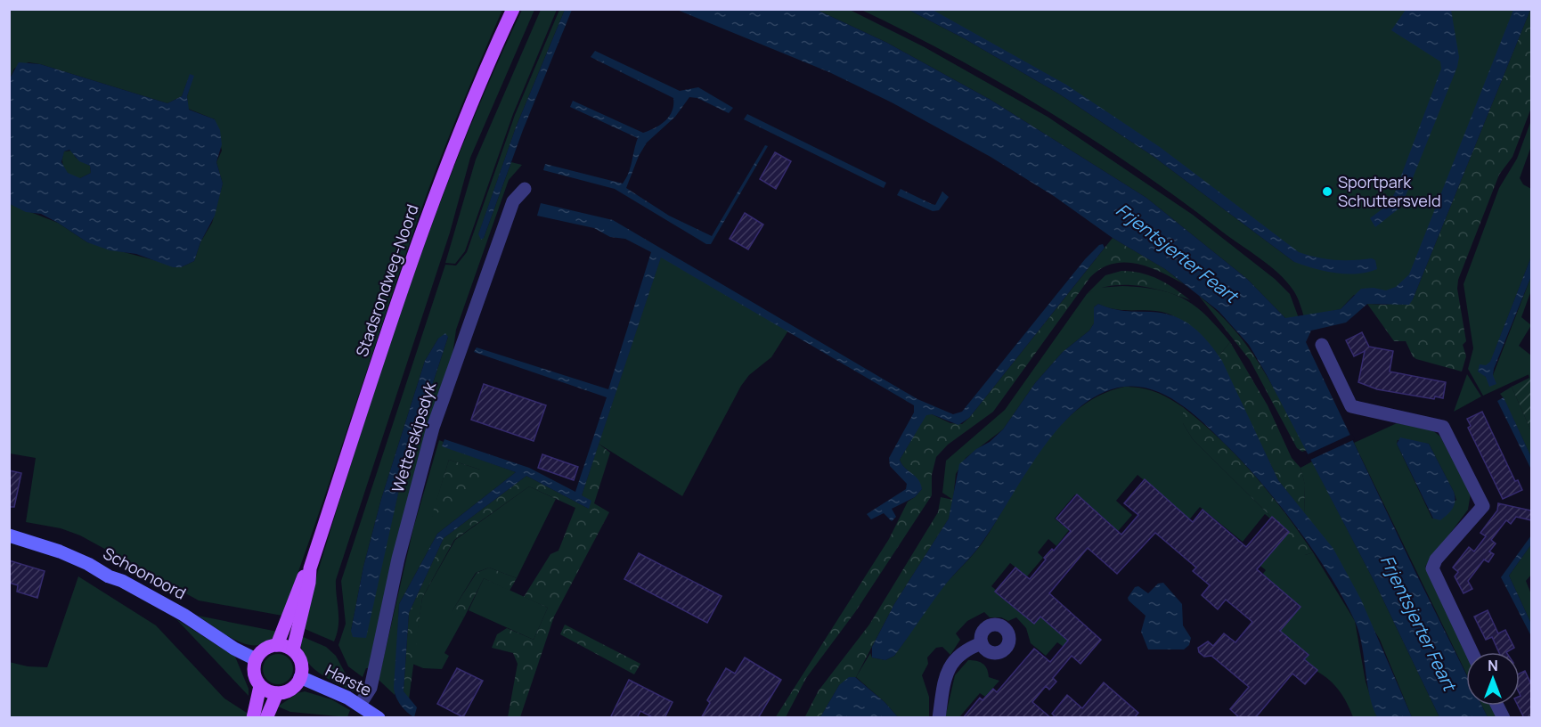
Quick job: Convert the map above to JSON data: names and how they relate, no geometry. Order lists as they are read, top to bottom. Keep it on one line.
{"streets":{"main road":["Stadsrondweg-Noord"],"street":["Wetterskipsdyk","Schoonoord","Harste"]},"crossings":[["Stadsrondweg-Noord","Schoonoord"],["Stadsrondweg-Noord","Harste"],["Wetterskipsdyk","Harste"],["Schoonoord","Harste"]],"water":["Frjentsjerter Feart"],"places":["Sportpark Schuttersveld"],"north":"top"}
